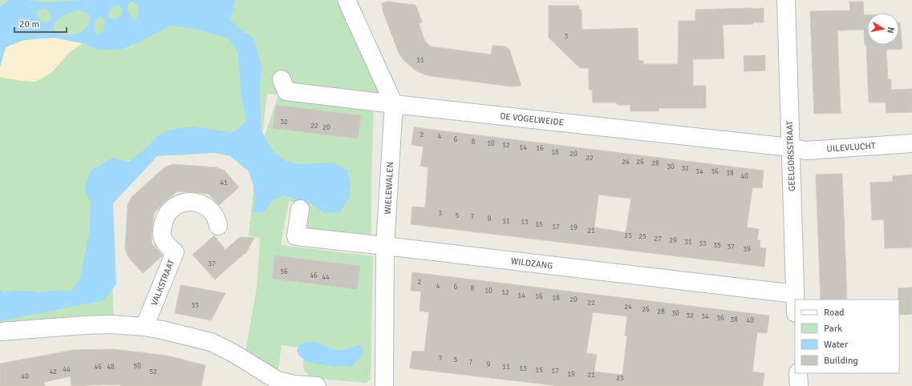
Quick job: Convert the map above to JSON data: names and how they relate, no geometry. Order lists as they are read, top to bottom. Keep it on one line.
{"streets":{"street":["DE VOGELWEIDE","UILEVLUCHT","GEELGORSSTRAAT","WIELEWALEN","WILDZANG","VALKSTRAAT"]},"crossings":[["DE VOGELWEIDE","UILEVLUCHT"],["DE VOGELWEIDE","GEELGORSSTRAAT"],["DE VOGELWEIDE","WIELEWALEN"],["UILEVLUCHT","GEELGORSSTRAAT"],["GEELGORSSTRAAT","WILDZANG"],["WIELEWALEN","WILDZANG"]],"house_numbers":["3","11","32","22","20","2","4","6","8","10","12","14","16","18","20","22","24","26","28","30","32","34","36","38","40","41","3","5","7","9","11","13","15","17","19","21","23","25","27","29","31","33","35","37","39","37","56","46","44","2","4","6","8","10","12","14","16","18","20","22","33","24","26","28","30","32","34","36","38","40","3","5","7","9","50","46","48","11","13","44","15","17","42","52","19","21","40","23"],"legend":["Road","Park","Water","Building"],"scale_bar":"20 m","north":"right"}
